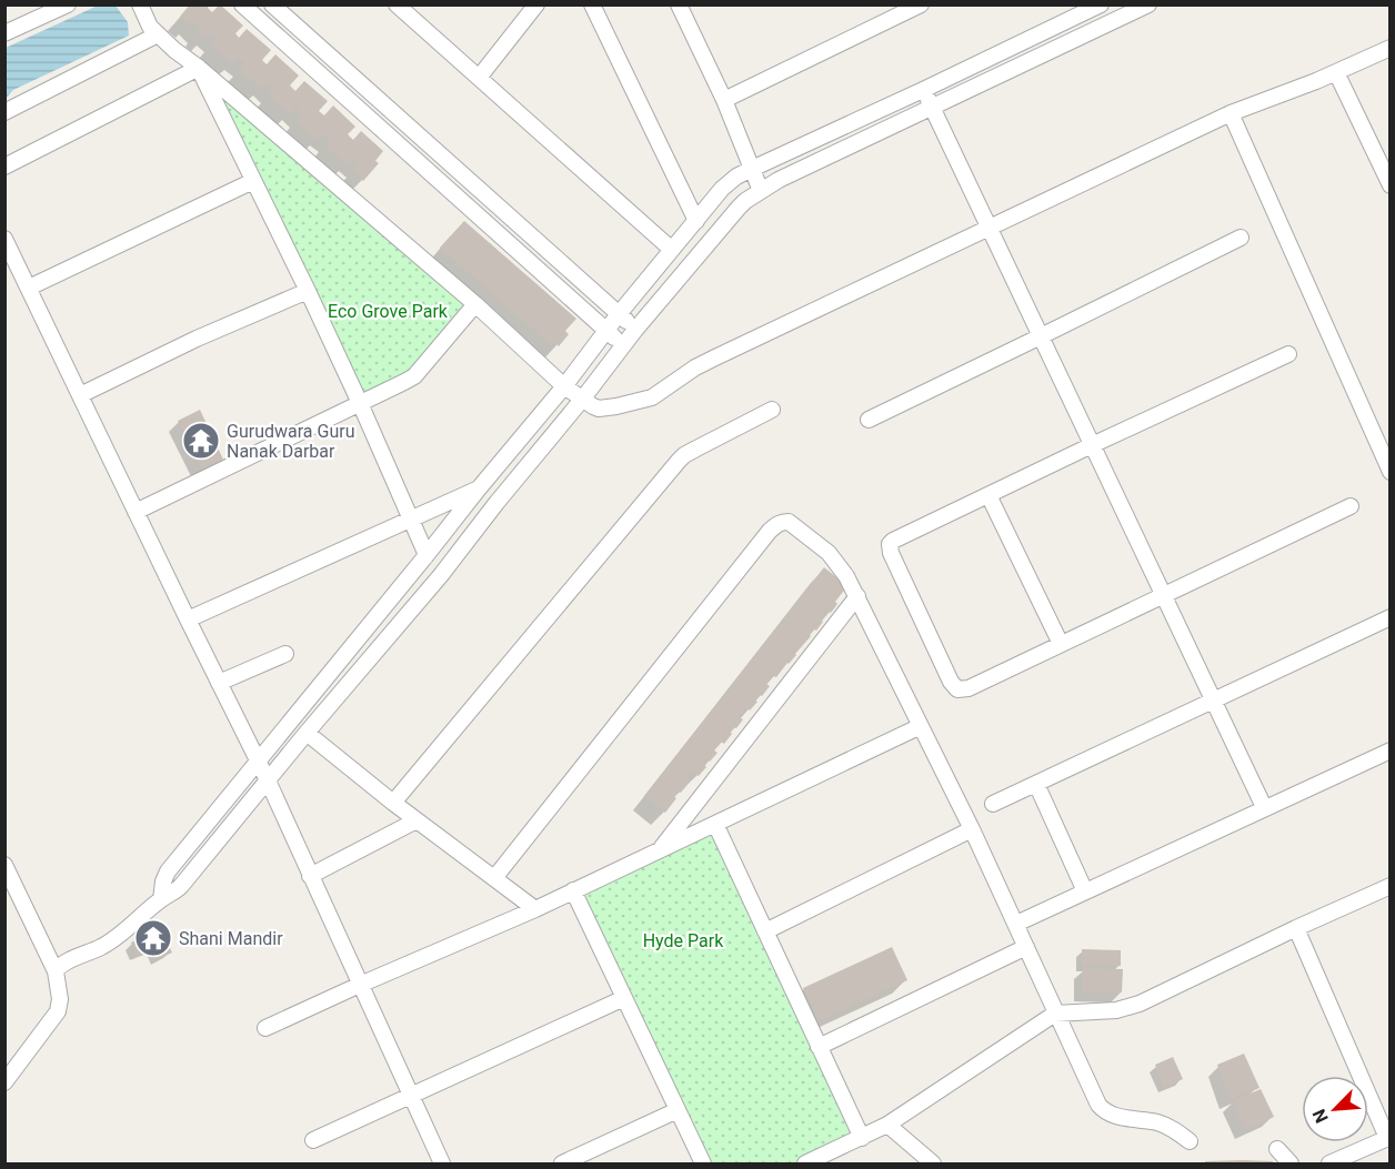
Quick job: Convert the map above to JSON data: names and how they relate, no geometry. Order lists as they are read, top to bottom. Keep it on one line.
{"parks":["Eco Grove Park","Hyde Park"],"places":{"temple":["Gurudwara Guru Nanak Darbar","Shani Mandir"]},"north":"bottom left"}
